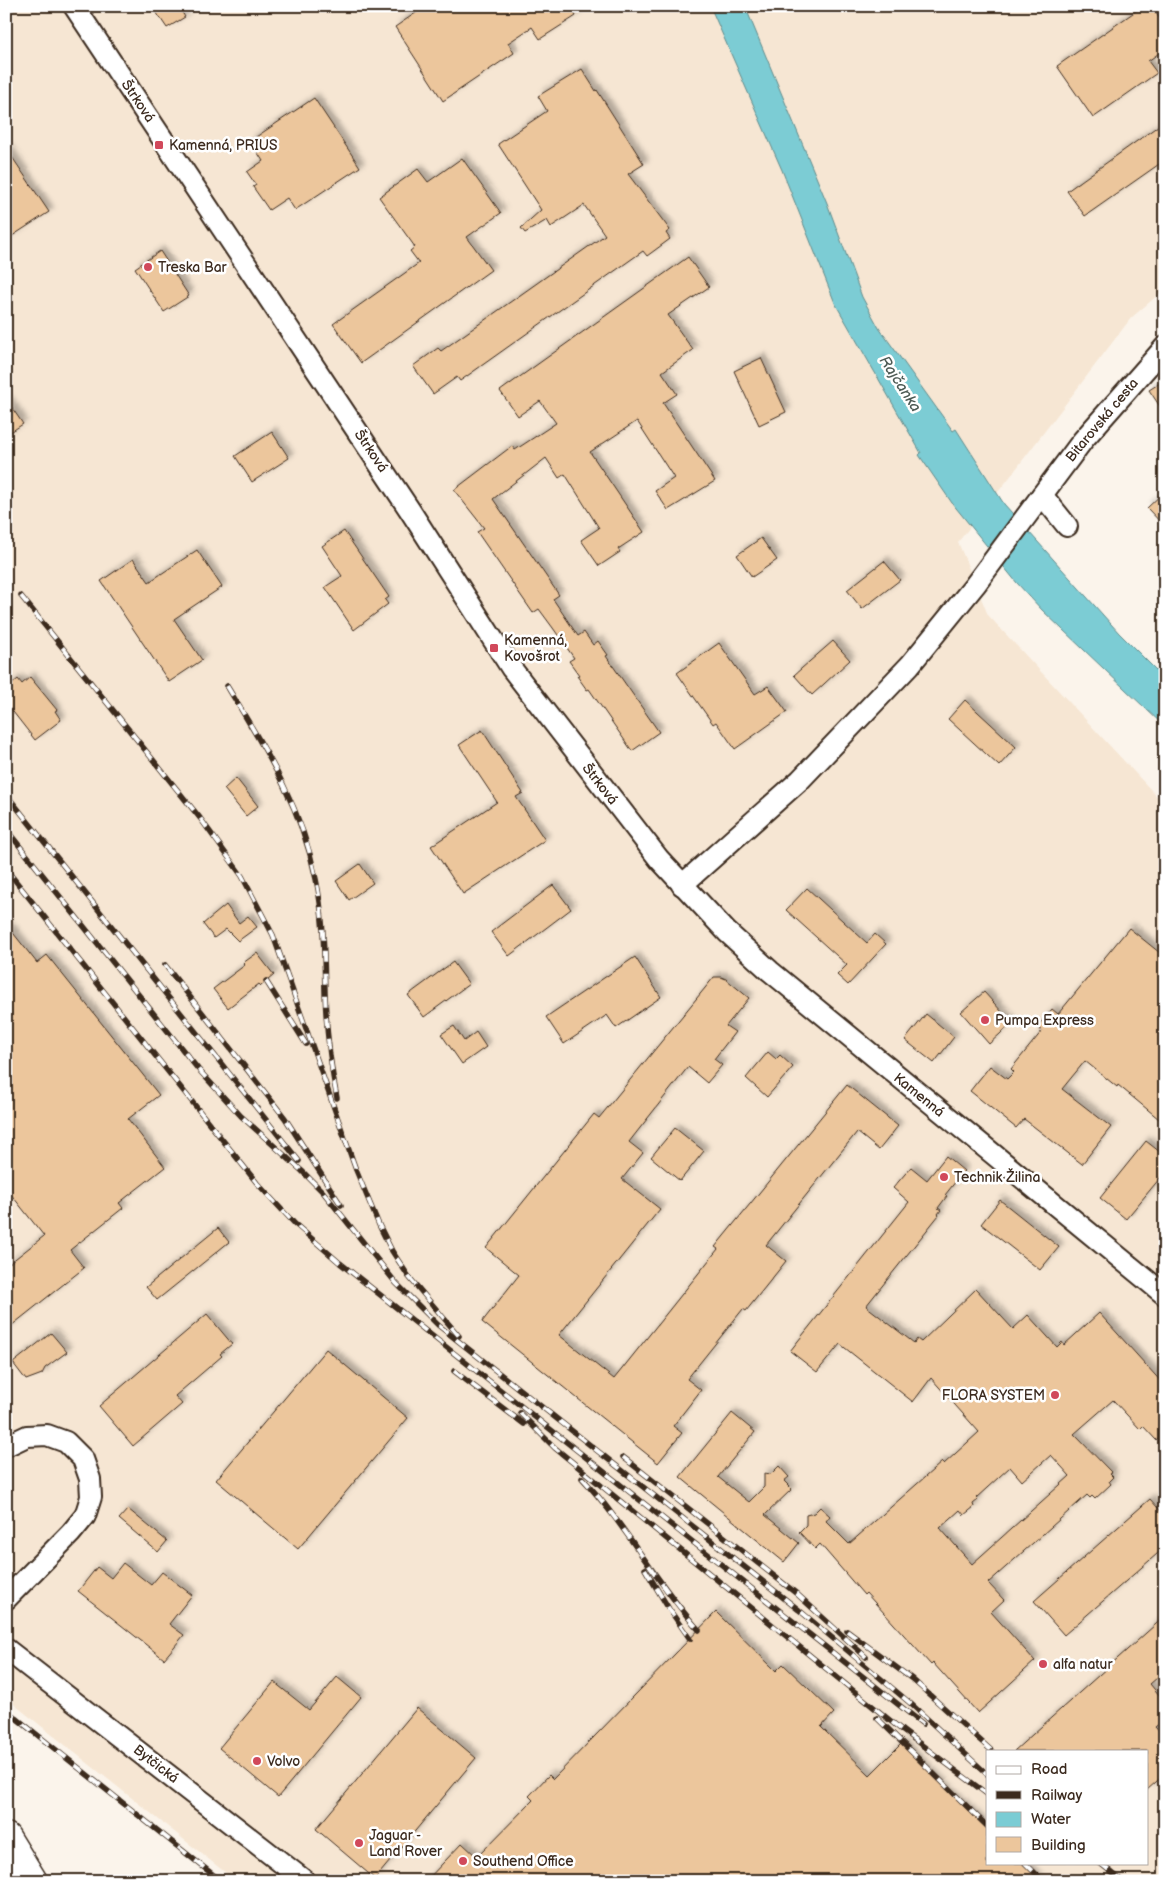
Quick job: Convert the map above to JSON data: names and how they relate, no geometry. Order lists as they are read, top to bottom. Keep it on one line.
{"streets":{"street":["Štrková","Bitarovská cesta","Kamenná","Bytčická"]},"crossings":[["Štrková","Bitarovská cesta"],["Štrková","Kamenná"],["Bitarovská cesta","Kamenná"]],"water":["Rajčanka"],"places":{"transit":["Kamenná, PRIUS","Kamenná, Kovošrot"],"other":["Treska Bar","Pumpa Express","Technik Žilina","FLORA SYSTEM","alfa natur","Volvo","Jaguar - Land Rover","Southend Office"]},"legend":["Road","Railway","Water","Building"]}
